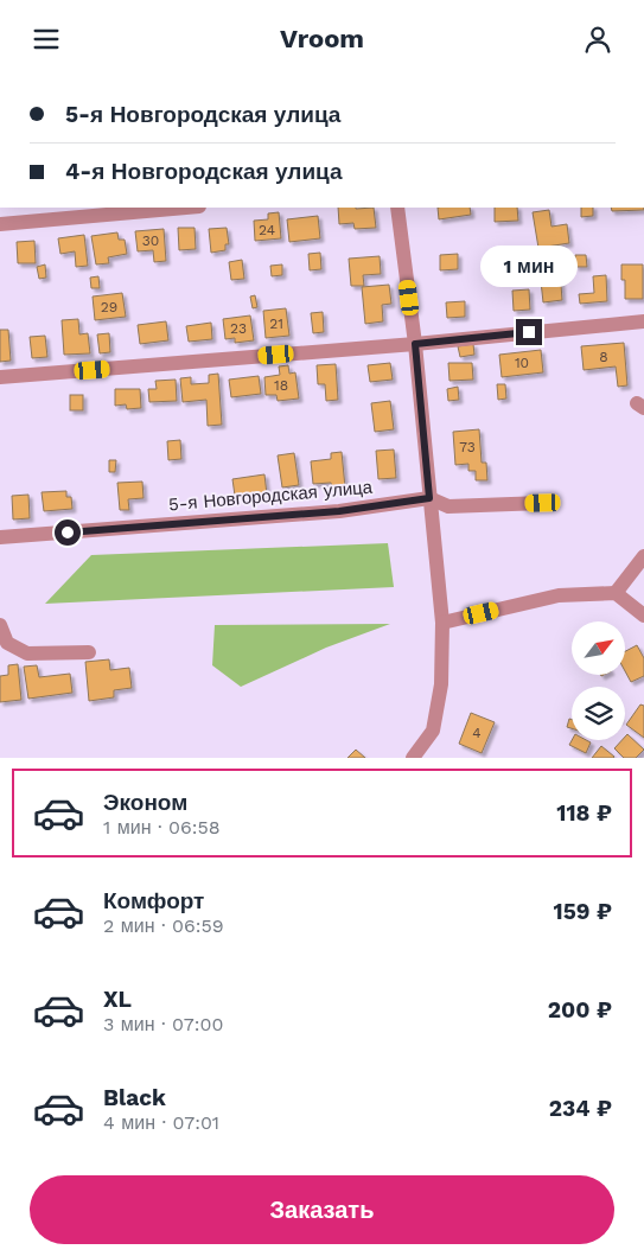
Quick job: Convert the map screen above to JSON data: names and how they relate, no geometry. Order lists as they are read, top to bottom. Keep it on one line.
{"streets":{"street":["5-я Новгородская улица"]},"house_numbers":["24","30","29","21","23","8","10","18","73","4"],"north":"top right","page":{"header":"Vroom","banner":["5-я Новгородская улица","4-я Новгородская улица"],"bubble":"1 мин","list":[{"name":"Эконом","note":"1 мин · 06:58","value":"118 ₽"},{"name":"Комфорт","note":"2 мин · 06:59","value":"159 ₽"},{"name":"XL","note":"3 мин · 07:00","value":"200 ₽"},{"name":"Black","note":"4 мин · 07:01","value":"234 ₽"}],"buttons":"Заказать"}}
